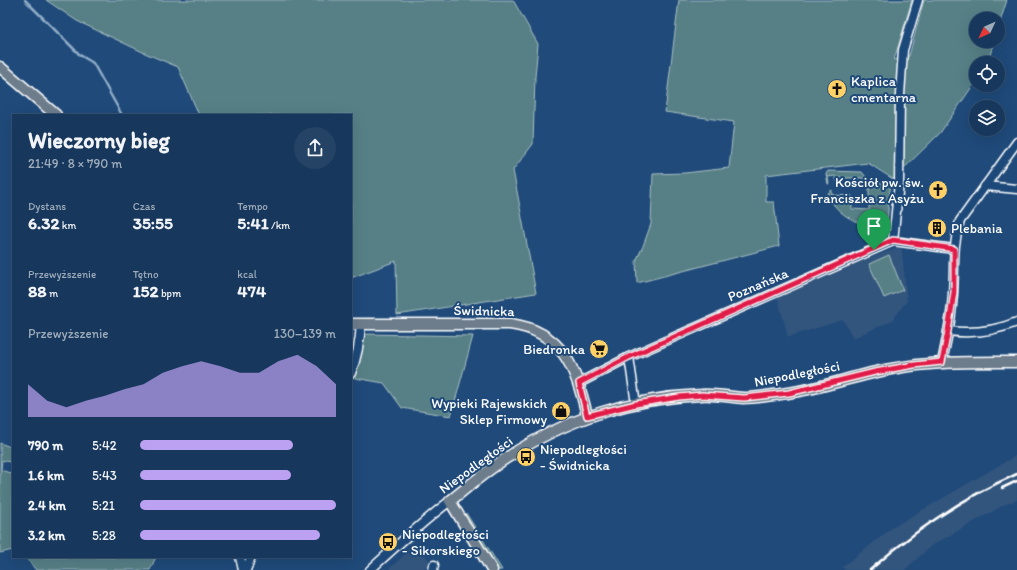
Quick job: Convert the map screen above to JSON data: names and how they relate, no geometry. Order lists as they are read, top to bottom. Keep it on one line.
{"streets":{"main road":["Świdnicka","Niepodległości"],"street":["Poznańska"]},"crossings":[["Poznańska","Świdnicka"],["Świdnicka","Niepodległości"]],"places":{"church":["Kaplica cmentarna","Kościół pw. św. Franciszka z Asyżu"],"building":["Plebania"],"supermarket":["Biedronka"],"shop":["Wypieki Rajewskich Sklep Firmowy"],"bus stop":["Niepodległości - Świdnicka","Niepodległości - Sikorskiego"]},"north":"bottom left","page":{"heading":["Wieczorny bieg","21:49 · 8 × 790 m"],"stats":[["Dystans","6.32 km"],["Czas","35:55"],["Tempo","5:41 /km"],["Przewyższenie","88 m"],["Tętno","152 bpm"],["kcal","474"]],"chart":["Przewyższenie","130–139 m"],"list":[{"name":"790 m","note":"5:42"},{"name":"1.6 km","note":"5:43"},{"name":"2.4 km","note":"5:21"},{"name":"3.2 km","note":"5:28"}]}}
